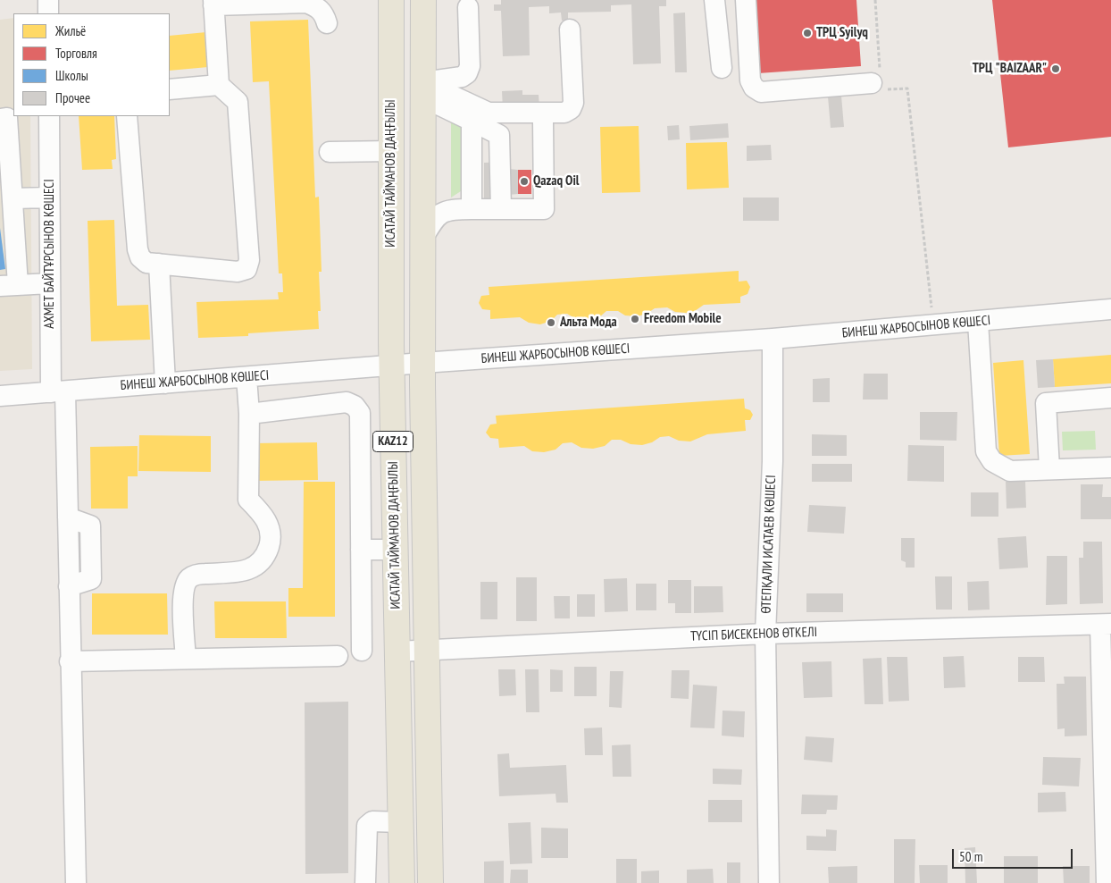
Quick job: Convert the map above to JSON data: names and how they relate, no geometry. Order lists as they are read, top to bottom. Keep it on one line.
{"streets":{"main road":["ИСАТАЙ ТАЙМАНОВ ДАҢҒЫЛЫ","KAZ12"],"street":["АХМЕТ БАЙТҰРСЫНОВ КӨШЕСІ","БИНЕШ ЖАРБОСЫНОВ КӨШЕСІ","ӨТЕПҚАЛИ ИСАТАЕВ КӨШЕСІ","ТҮСІП БИСЕКЕНОВ ӨТКЕЛІ"]},"crossings":[["ИСАТАЙ ТАЙМАНОВ ДАҢҒЫЛЫ","БИНЕШ ЖАРБОСЫНОВ КӨШЕСІ"],["ИСАТАЙ ТАЙМАНОВ ДАҢҒЫЛЫ","ТҮСІП БИСЕКЕНОВ ӨТКЕЛІ"],["АХМЕТ БАЙТҰРСЫНОВ КӨШЕСІ","БИНЕШ ЖАРБОСЫНОВ КӨШЕСІ"],["БИНЕШ ЖАРБОСЫНОВ КӨШЕСІ","KAZ12"],["БИНЕШ ЖАРБОСЫНОВ КӨШЕСІ","ӨТЕПҚАЛИ ИСАТАЕВ КӨШЕСІ"],["KAZ12","ТҮСІП БИСЕКЕНОВ ӨТКЕЛІ"],["ӨТЕПҚАЛИ ИСАТАЕВ КӨШЕСІ","ТҮСІП БИСЕКЕНОВ ӨТКЕЛІ"]],"places":["ТРЦ Syilyq","ТРЦ \"BAIZAAR\"","Qazaq Oil","Freedom Mobile","Альта Мода"],"legend":["Жильё","Торговля","Школы","Прочее"],"scale_bar":"50 m"}
